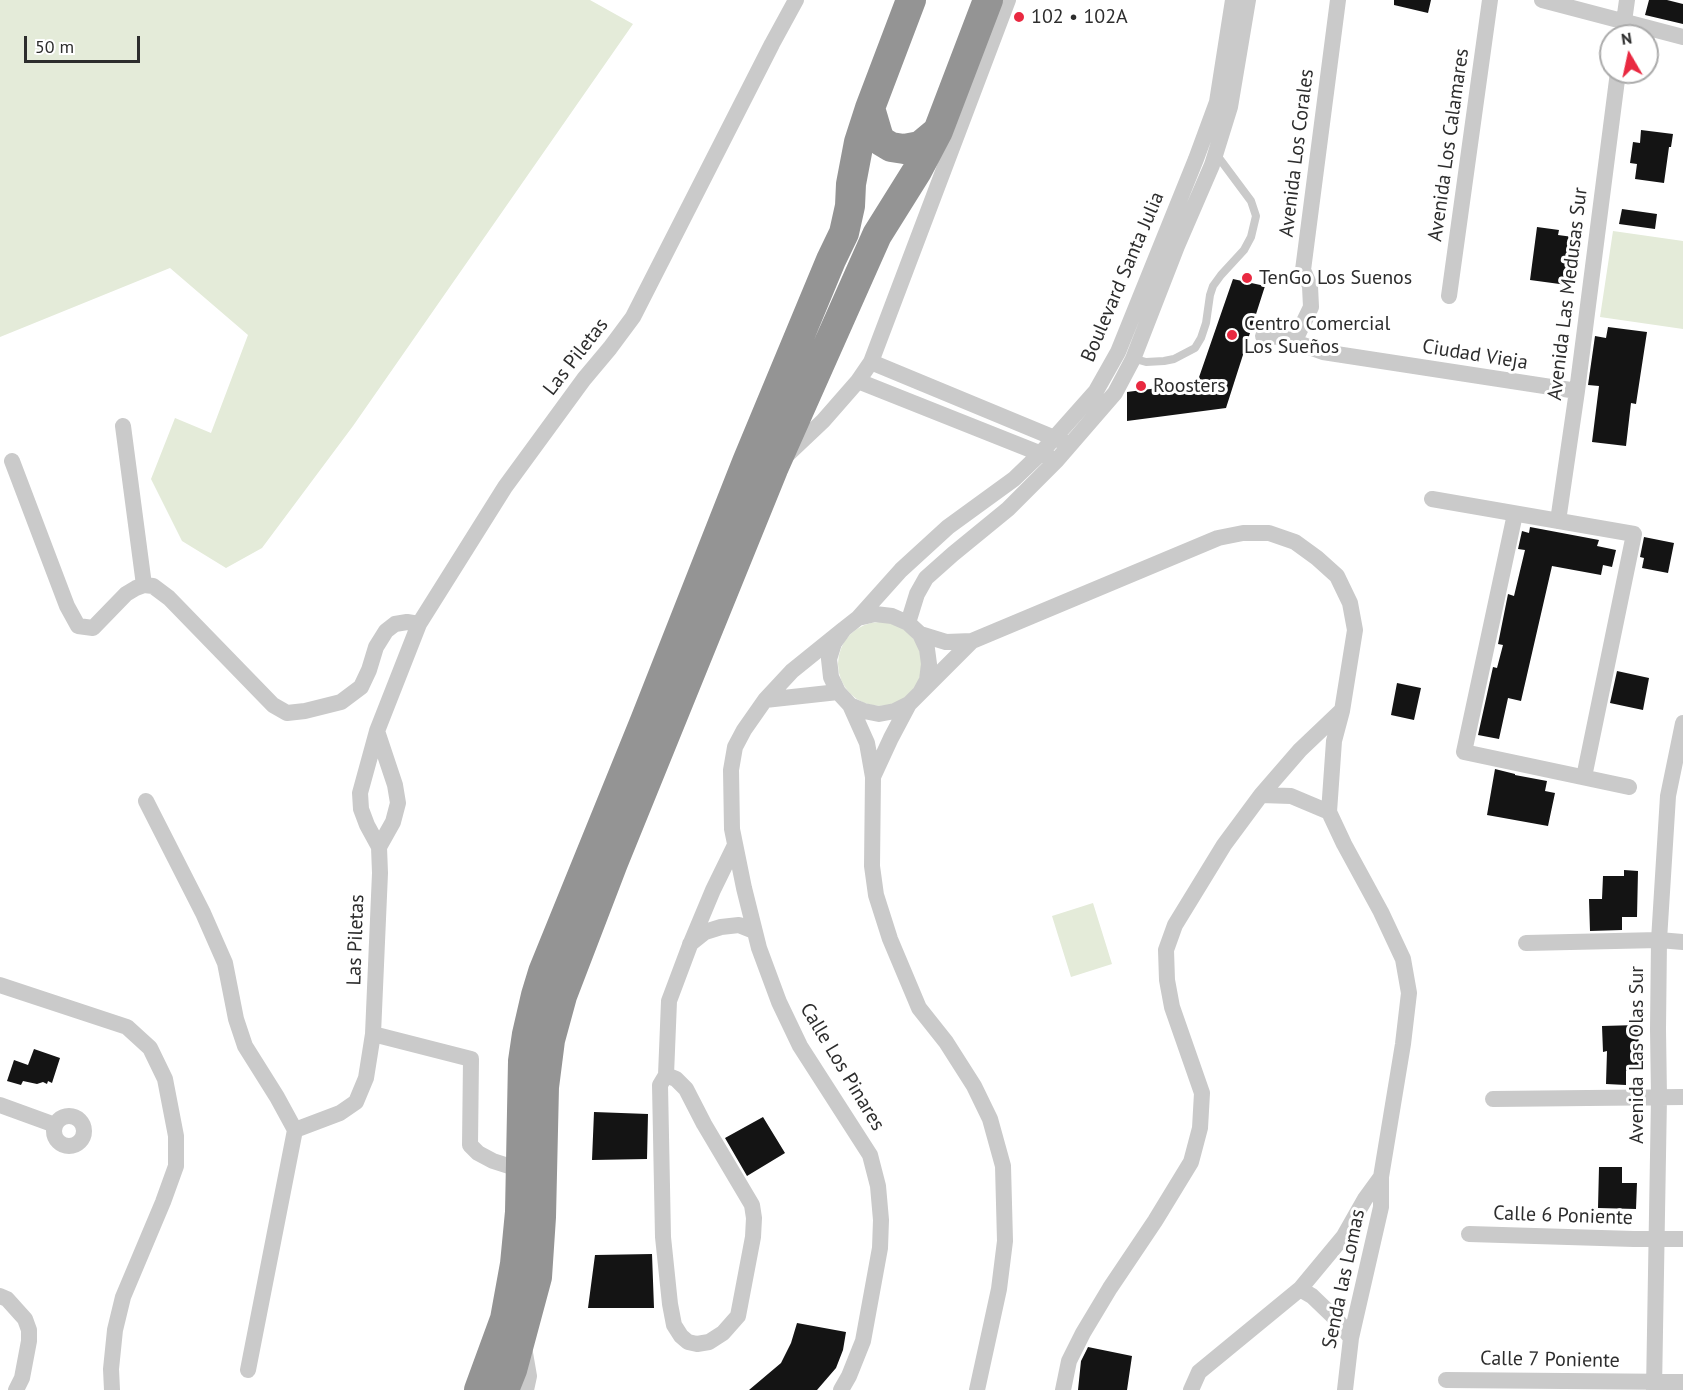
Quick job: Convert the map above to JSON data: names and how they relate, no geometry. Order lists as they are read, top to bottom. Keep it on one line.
{"streets":{"street":["Avenida Los Calamares","Avenida Los Corales","Boulevard Santa Julia","Avenida Las Medusas Sur","Ciudad Vieja","Las Piletas","Avenida Las Olas Sur","Calle Los Pinares","Calle 6 Poniente","Senda las Lomas","Calle 7 Poniente"]},"crossings":[["Avenida Los Corales","Ciudad Vieja"],["Avenida Las Medusas Sur","Ciudad Vieja"],["Avenida Las Olas Sur","Calle 6 Poniente"],["Avenida Las Olas Sur","Calle 7 Poniente"]],"places":["102 • 102A","TenGo Los Suenos","Centro Comercial Los Sueños","Roosters"],"scale_bar":"50 m","north":"top"}
